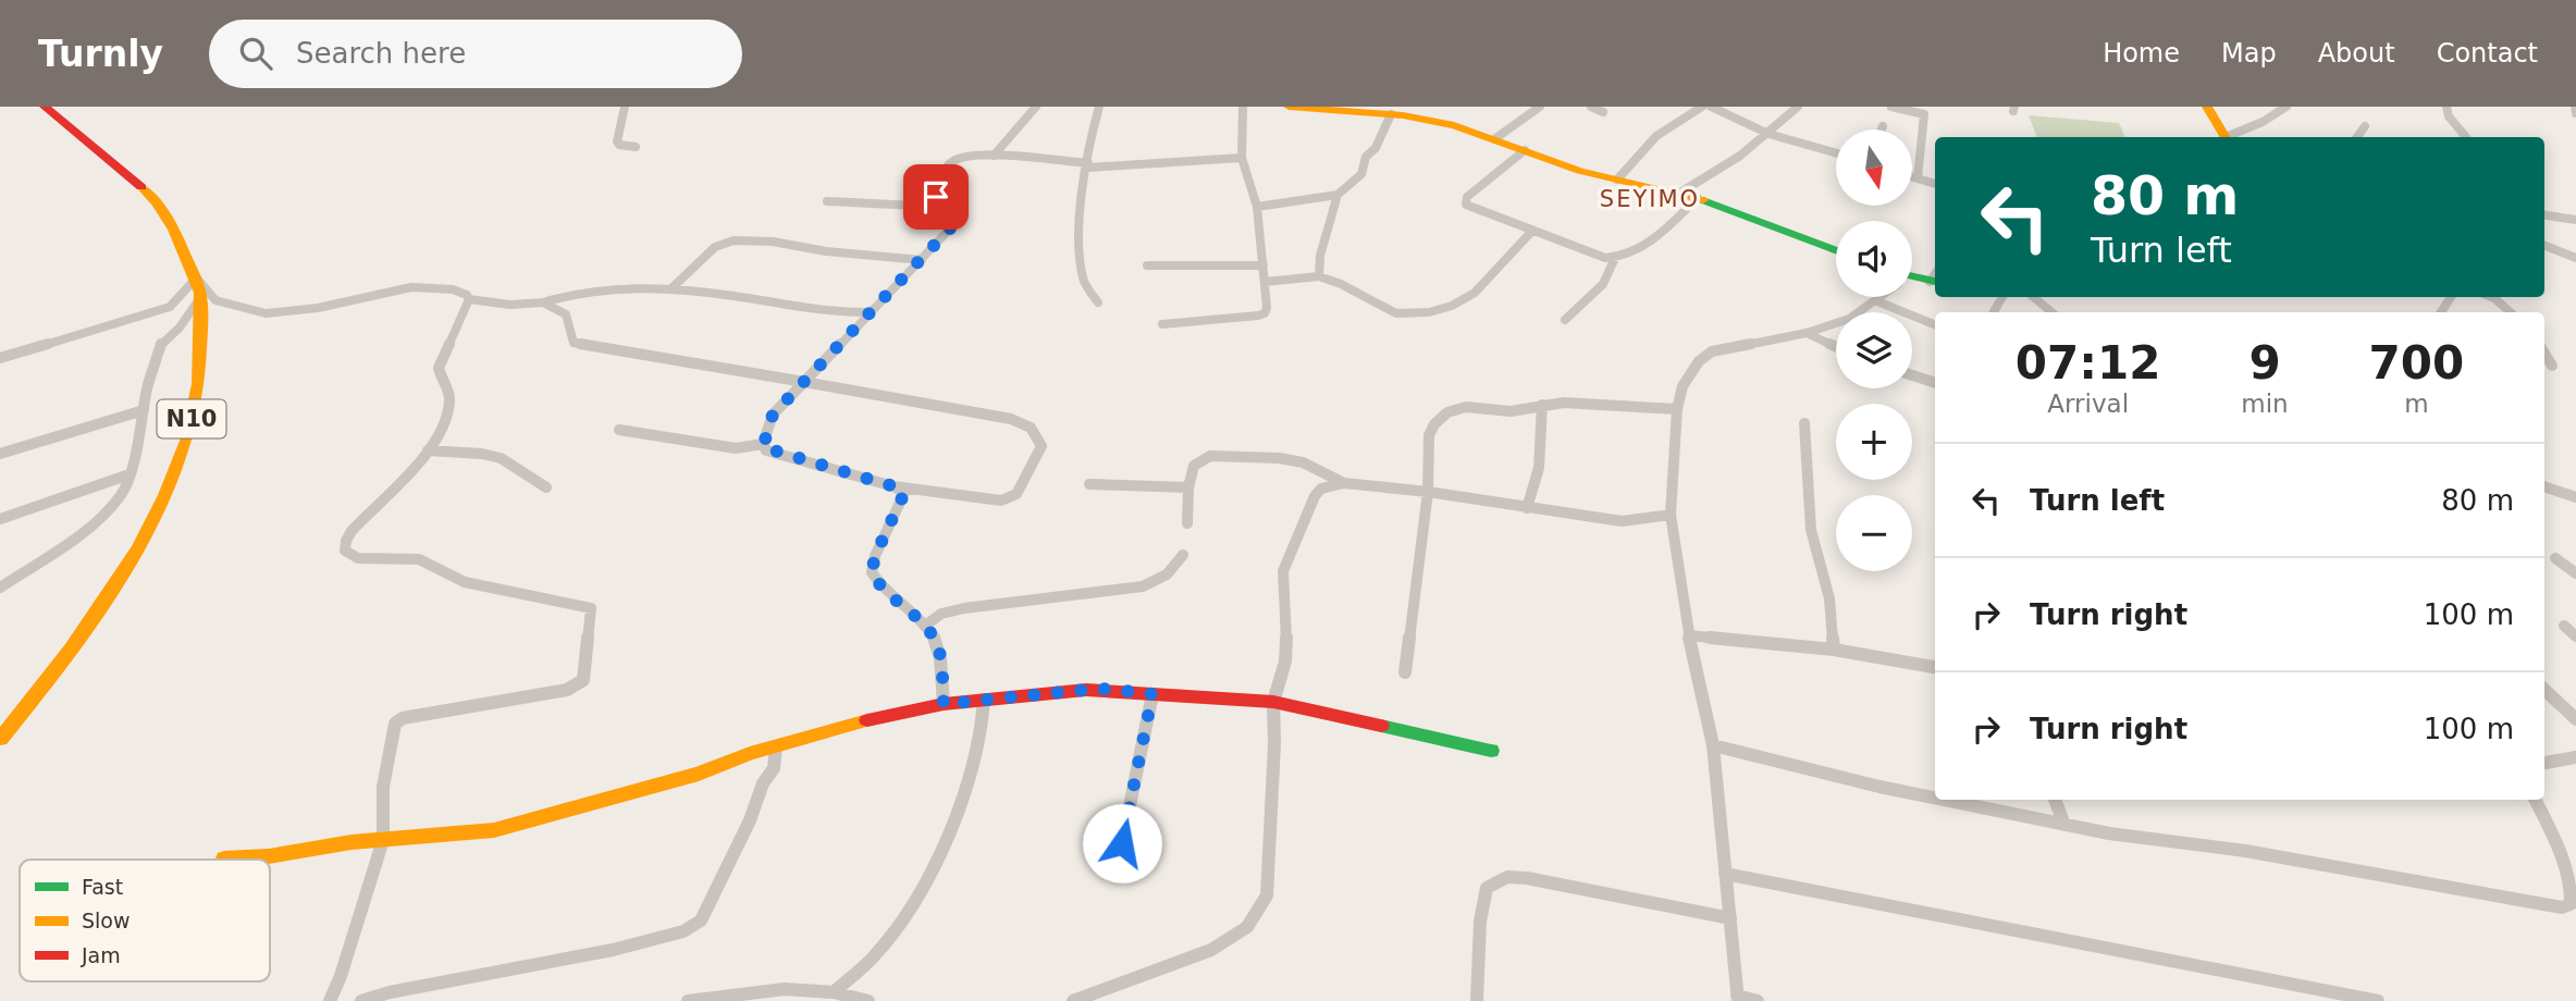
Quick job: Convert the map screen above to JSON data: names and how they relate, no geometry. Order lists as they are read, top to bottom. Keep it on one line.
{"streets":{"main road":["N10"]},"districts":["SEYIMO"],"legend":["Fast","Slow","Jam"],"north":"bottom","page":{"header":"Turnly","search":"Search here","nav":["Home","Map","About","Contact"],"map_buttons":["+","−"],"turn":["80 m","Turn left"],"eta":["07:12","Arrival","9","min","700","m"],"list":[{"name":"Turn left","value":"80 m"},{"name":"Turn right","value":"100 m"},{"name":"Turn right","value":"100 m"}]}}
